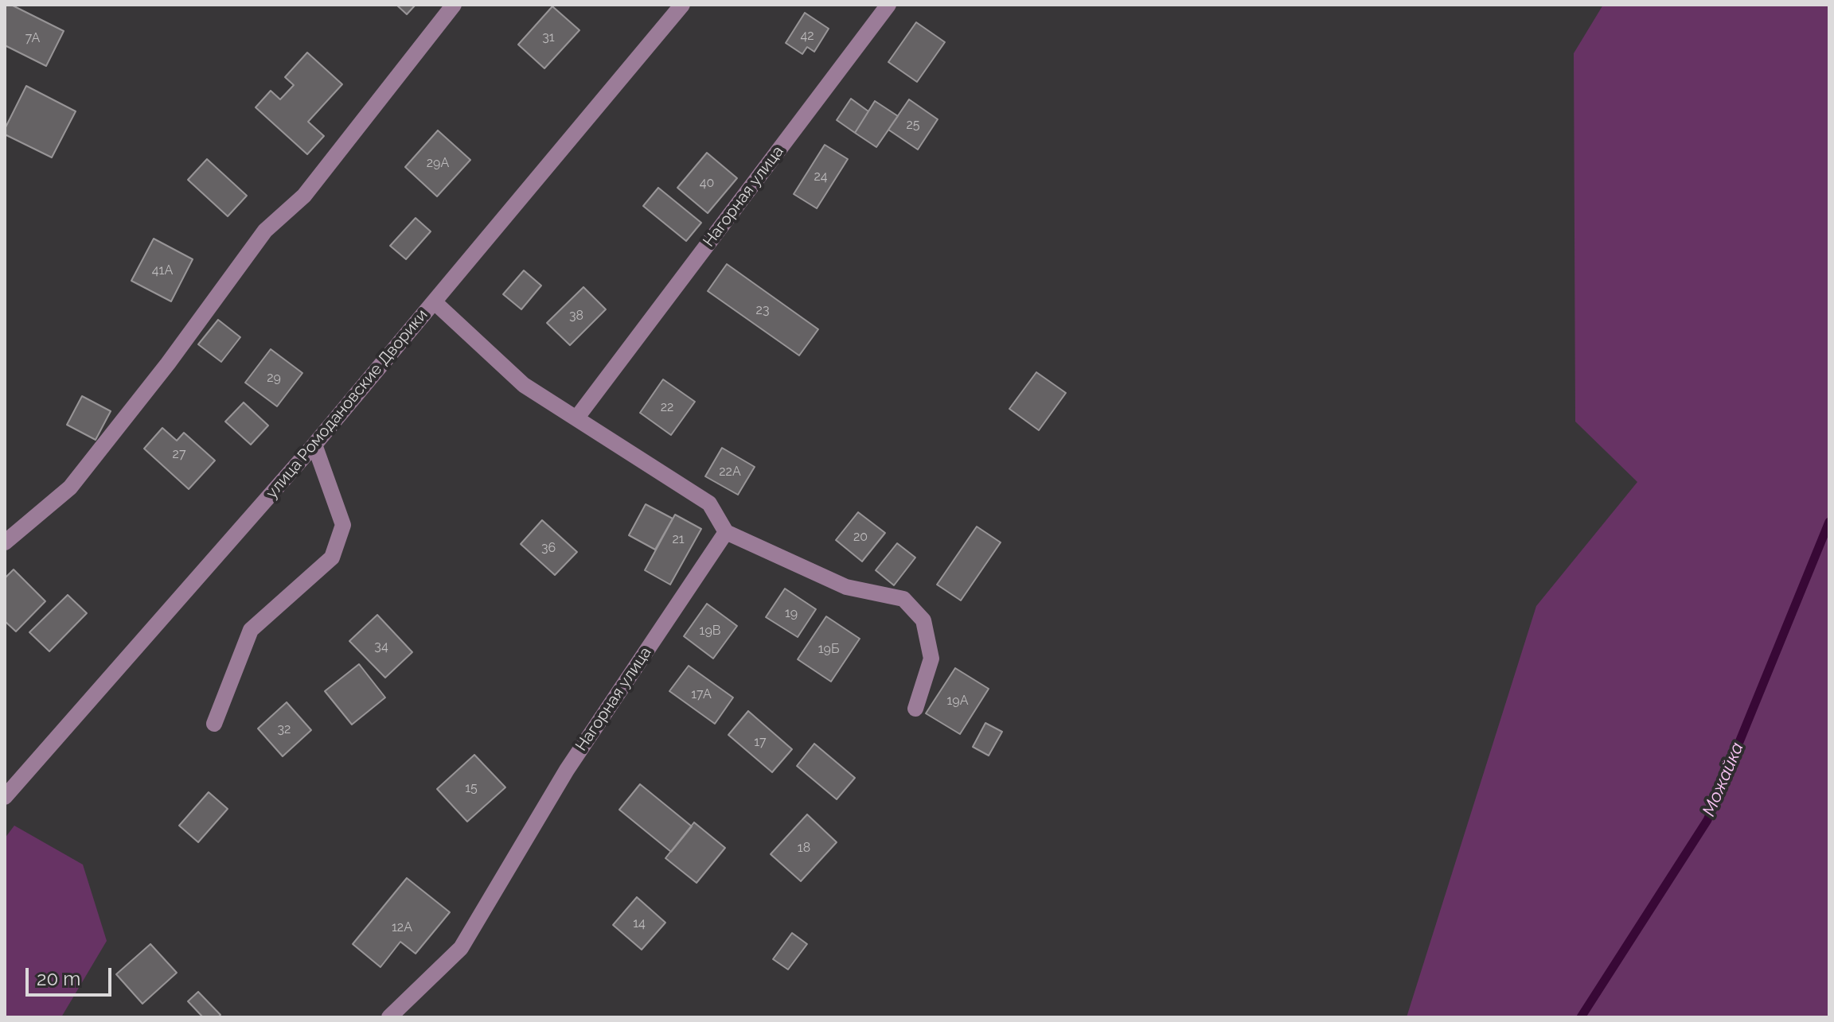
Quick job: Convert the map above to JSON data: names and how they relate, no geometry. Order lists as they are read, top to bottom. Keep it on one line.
{"streets":{"street":["Нагорная улица","улица Ромодановские Дворики"]},"water":["Можайка"],"house_numbers":["42","31","7А","25","29А","24","40","41А","23","38","29","22","27","22А","20","21","36","19","19В","34","19Б","17А","19А","32","17","15","18","14","12А"],"scale_bar":"20 m"}
